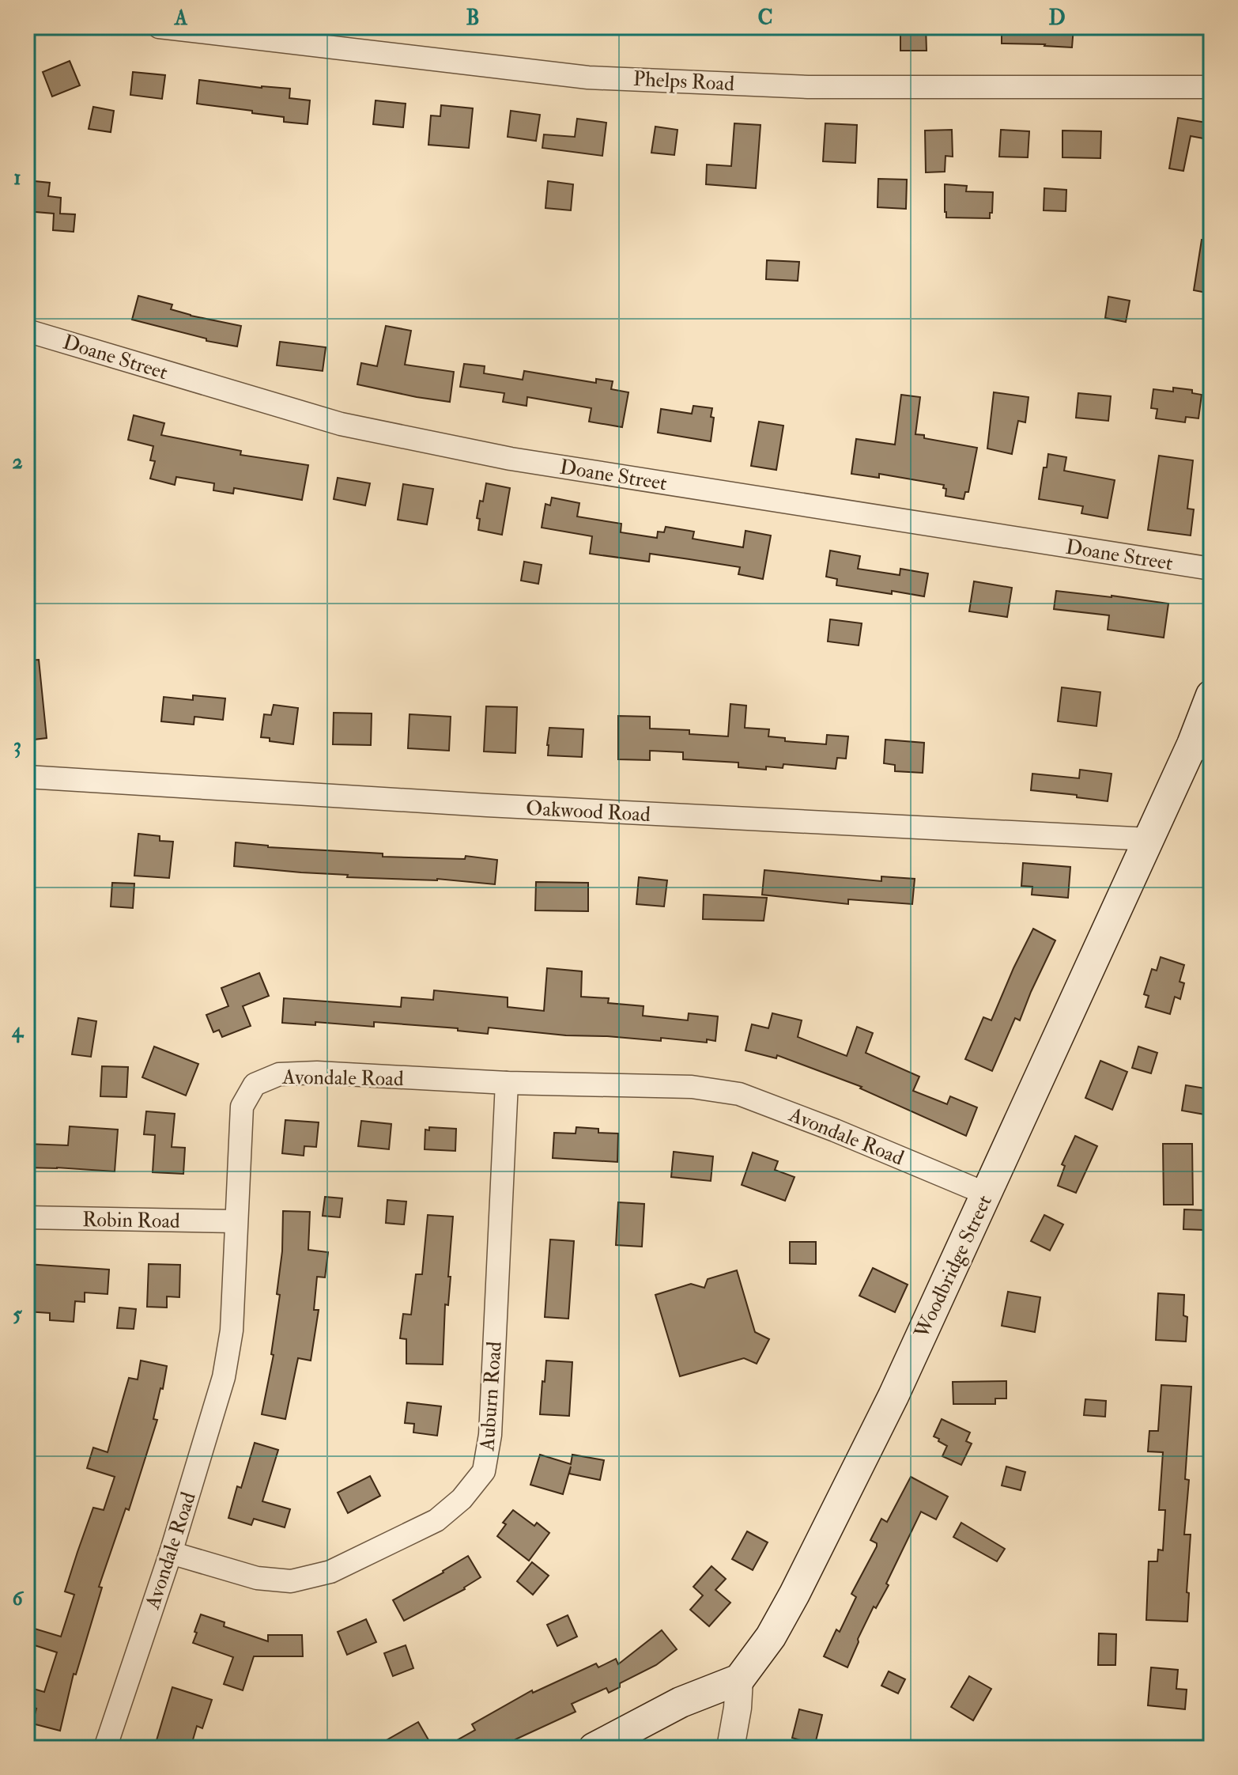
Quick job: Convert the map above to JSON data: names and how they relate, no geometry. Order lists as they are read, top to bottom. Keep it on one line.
{"streets":{"main road":["Woodbridge Street"],"street":["Phelps Road","Doane Street","Oakwood Road","Avondale Road","Robin Road","Auburn Road"]},"crossings":[["Oakwood Road","Woodbridge Street"],["Avondale Road","Robin Road"],["Avondale Road","Woodbridge Street"],["Avondale Road","Auburn Road"]],"grid":{"columns":["A","B","C","D"],"rows":["1","2","3","4","5","6"]}}
